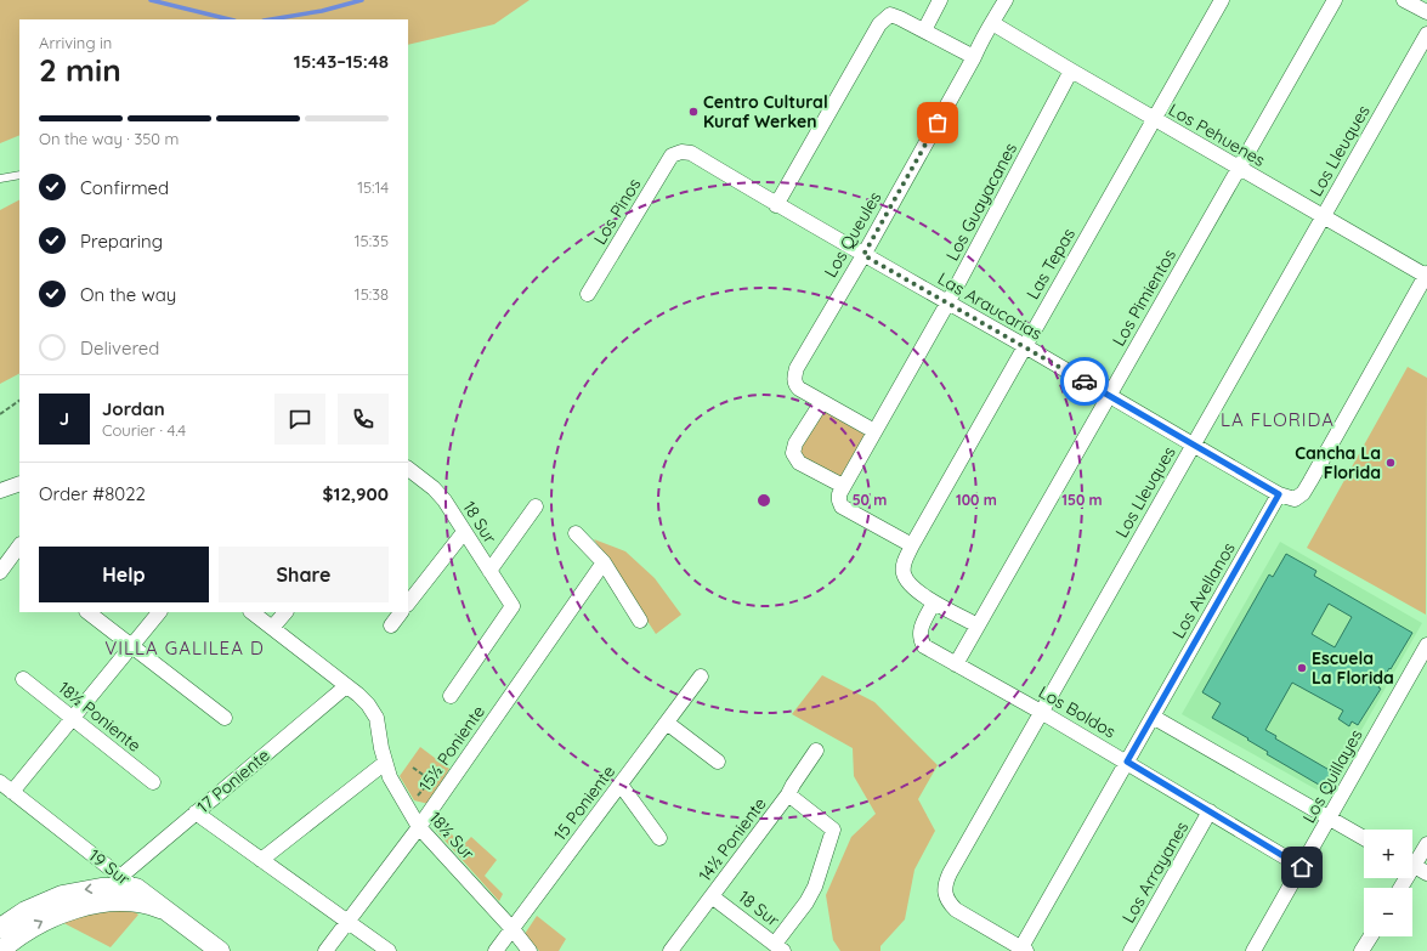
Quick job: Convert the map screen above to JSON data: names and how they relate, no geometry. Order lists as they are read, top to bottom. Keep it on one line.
{"streets":{"street":["Los Pehuenes","Los Lleuques","Los Guayacanes","Los Pinos","Los Queules","Las Tepas","Los Pimientos","Las Araucarias","18 Sur","Los Avellanos","Los Boldos","18½ Poniente","15½ Poniente","Los Quillayes","17 Poniente","15 Poniente","18½ Sur","14½ Poniente","19 Sur","Los Arrayanes"]},"crossings":[["Los Pehuenes","Los Lleuques"],["Los Pehuenes","Los Guayacanes"],["Los Pehuenes","Los Queules"],["Los Pehuenes","Las Tepas"],["Los Pehuenes","Los Pimientos"],["Los Lleuques","Las Araucarias"],["Los Lleuques","Los Avellanos"],["Los Lleuques","Los Boldos"],["Los Guayacanes","Los Queules"],["Los Guayacanes","Las Tepas"],["Los Guayacanes","Las Araucarias"],["Los Pinos","Las Araucarias"],["Los Queules","Las Araucarias"],["Las Tepas","Las Araucarias"],["Las Tepas","Los Boldos"],["Los Pimientos","Las Araucarias"],["Los Pimientos","Los Boldos"],["Las Araucarias","Los Avellanos"],["18 Sur","14½ Poniente"],["Los Avellanos","Los Boldos"],["Los Boldos","Los Quillayes"],["Los Boldos","Los Arrayanes"],["15½ Poniente","18½ Sur"],["17 Poniente","18½ Sur"],["17 Poniente","19 Sur"],["15 Poniente","18½ Sur"]],"districts":["LA FLORIDA","VILLA GALILEA D"],"places":["Centro Cultural Kuraf Werken","Cancha La Florida","Escuela La Florida"],"page":{"heading":["2 min","Arriving in","15:43–15:48"],"panel":["Jordan","Courier · 4.4","Order #8022","$12,900"],"bar":"On the way · 350 m","list":[["Confirmed","15:14"],["Preparing","15:35"],["On the way","15:38"],"Delivered"],"round":"J","buttons":["Help","Share"],"map_buttons":["+","−"]},"rings":["50 m","100 m","150 m"]}
